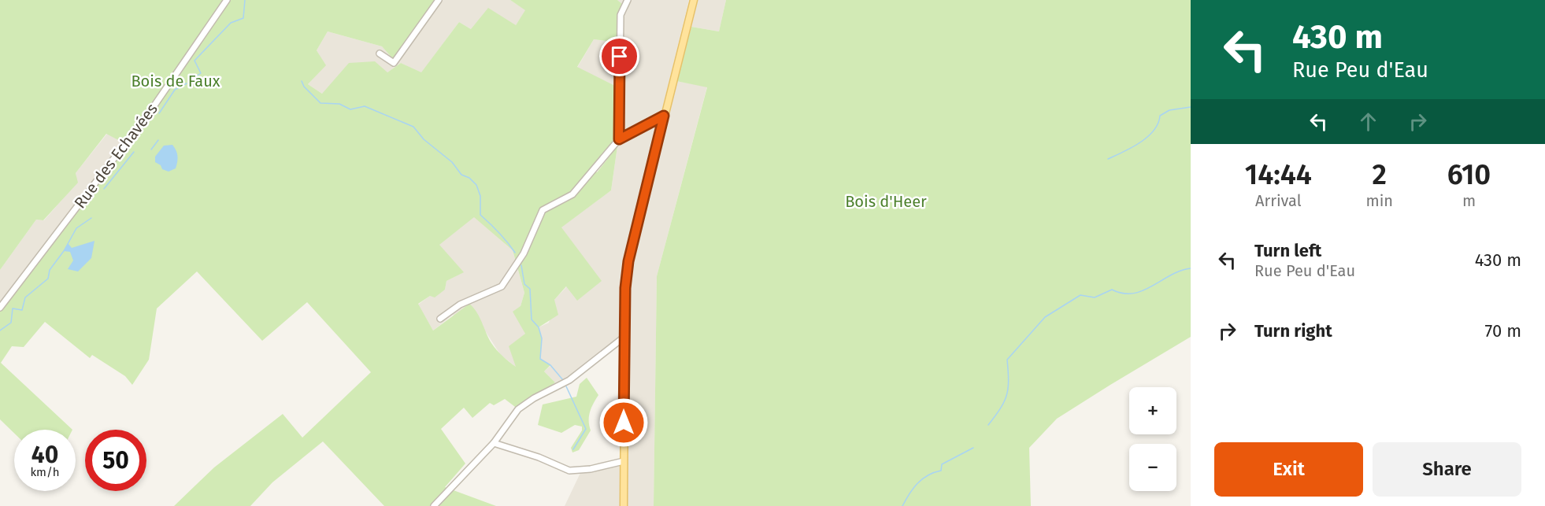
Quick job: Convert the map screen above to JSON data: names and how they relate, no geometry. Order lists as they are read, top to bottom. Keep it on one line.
{"streets":{"street":["Rue des Echavées"]},"parks":["Bois de Faux","Bois d'Heer"],"page":{"turn":["430 m","Rue Peu d'Eau"],"eta":["14:44","Arrival","2","min","610","m"],"list":[{"name":"Turn left","note":"Rue Peu d'Eau","value":"430 m"},{"name":"Turn right","value":"70 m"}],"map_buttons":["+","−"],"speed":"40 km/h","limit":"50","buttons":["Exit","Share"]}}
